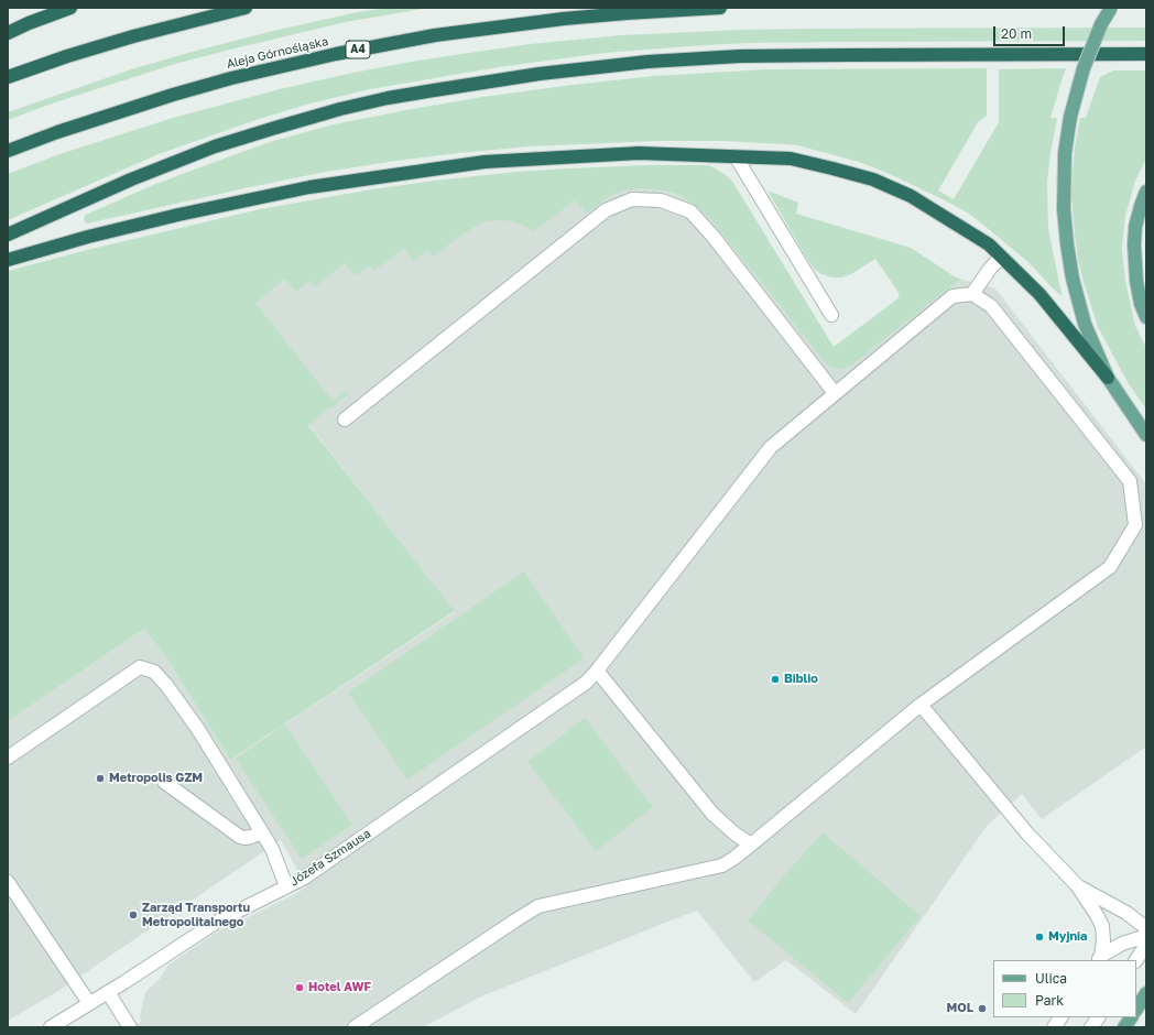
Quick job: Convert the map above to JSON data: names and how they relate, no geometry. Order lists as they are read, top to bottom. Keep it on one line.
{"streets":{"highway":["A4","Aleja Górnośląska"],"lane":["Józefa Szmausa"]},"places":["Biblio","Metropolis GZM","Zarząd Transportu Metropolitalnego","Myjnia","Hotel AWF","MOL"],"legend":["Ulica","Park"],"scale_bar":"20 m"}
